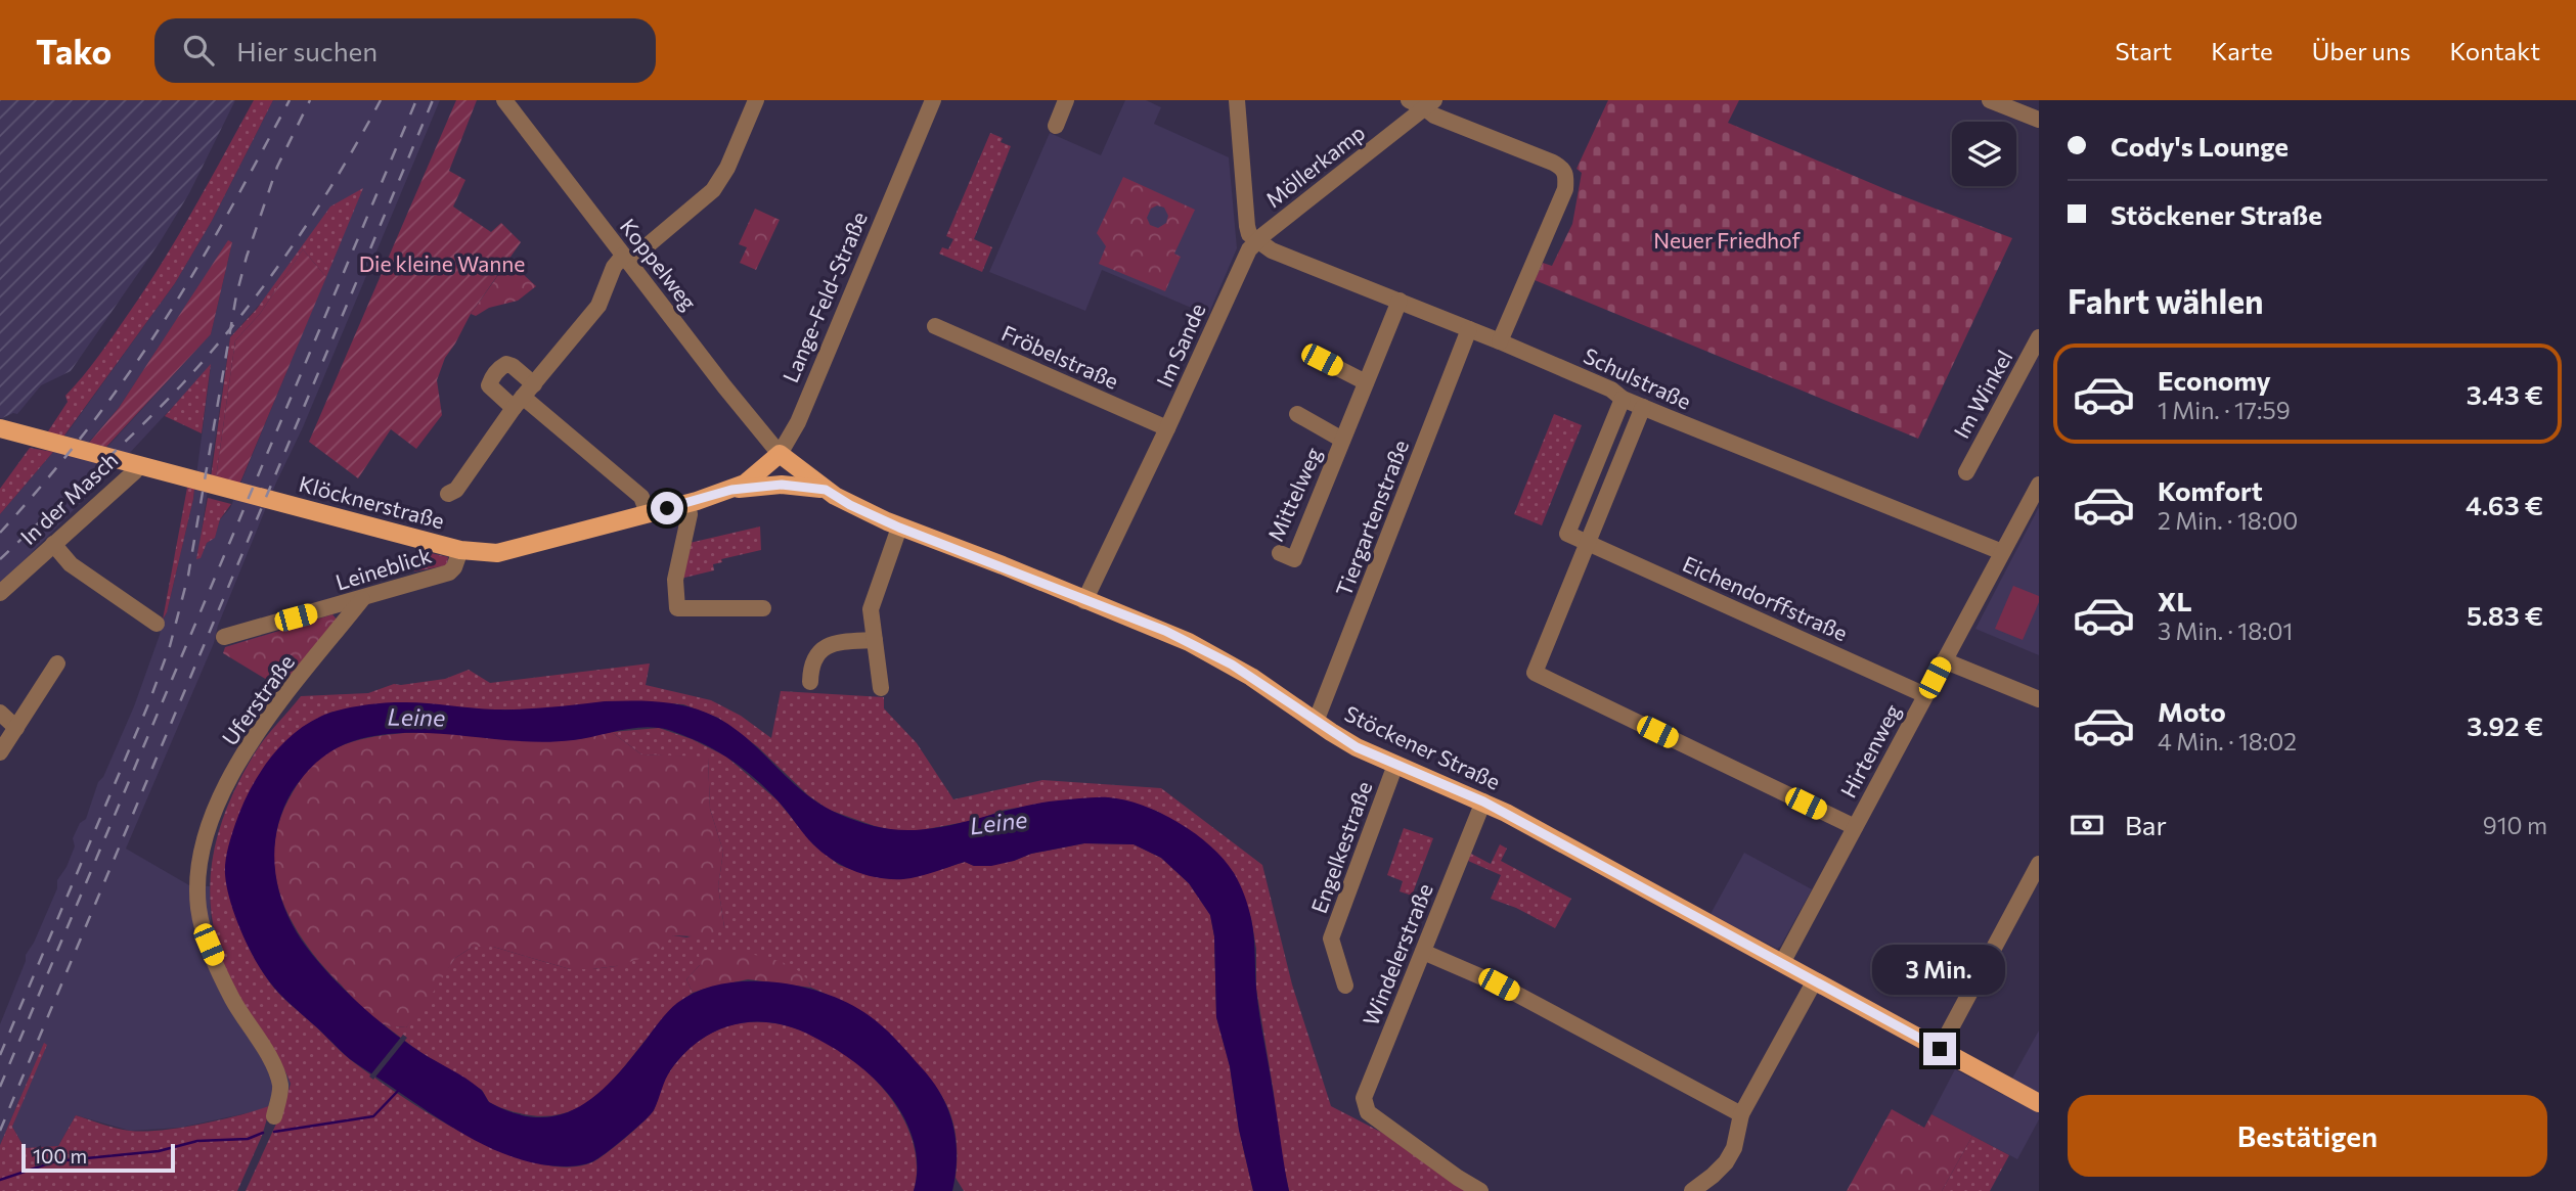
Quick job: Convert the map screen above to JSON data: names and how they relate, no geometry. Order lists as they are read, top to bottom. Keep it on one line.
{"streets":{"main road":["Lange-Feld-Straße","Klöcknerstraße","Stöckener Straße"],"street":["Möllerkamp","Koppelweg","Im Sande","Fröbelstraße","Schulstraße","Im Winkel","Mittelweg","In der Masch","Tiergartenstraße","Leineblick","Eichendorffstraße","Uferstraße","Hirtenweg","Engelkestraße","Windelerstraße"]},"crossings":[["Möllerkamp","Im Sande"],["Möllerkamp","Schulstraße"],["Koppelweg","Lange-Feld-Straße"],["Koppelweg","Stöckener Straße"],["Lange-Feld-Straße","Klöcknerstraße"],["Lange-Feld-Straße","Stöckener Straße"],["Im Sande","Fröbelstraße"],["Im Sande","Schulstraße"],["Im Sande","Stöckener Straße"],["Schulstraße","Mittelweg"],["Schulstraße","Tiergartenstraße"],["Schulstraße","Hirtenweg"],["In der Masch","Klöcknerstraße"],["Klöcknerstraße","Leineblick"],["Tiergartenstraße","Stöckener Straße"],["Leineblick","Uferstraße"],["Eichendorffstraße","Hirtenweg"],["Stöckener Straße","Hirtenweg"],["Stöckener Straße","Engelkestraße"],["Stöckener Straße","Windelerstraße"]],"water":["Leine"],"parks":["Neuer Friedhof","Die kleine Wanne"],"scale_bar":"100 m","page":{"header":"Tako","search":"Hier suchen","nav":["Start","Karte","Über uns","Kontakt"],"banner":["Cody's Lounge","Stöckener Straße"],"heading":"Fahrt wählen","list":[{"name":"Economy","note":"1 Min. · 17:59","value":"3.43 €"},{"name":"Komfort","note":"2 Min. · 18:00","value":"4.63 €"},{"name":"XL","note":"3 Min. · 18:01","value":"5.83 €"},{"name":"Moto","note":"4 Min. · 18:02","value":"3.92 €"}],"pay":["Bar","910 m"],"bubble":"3 Min.","buttons":"Bestätigen","scale":"100 m"}}
